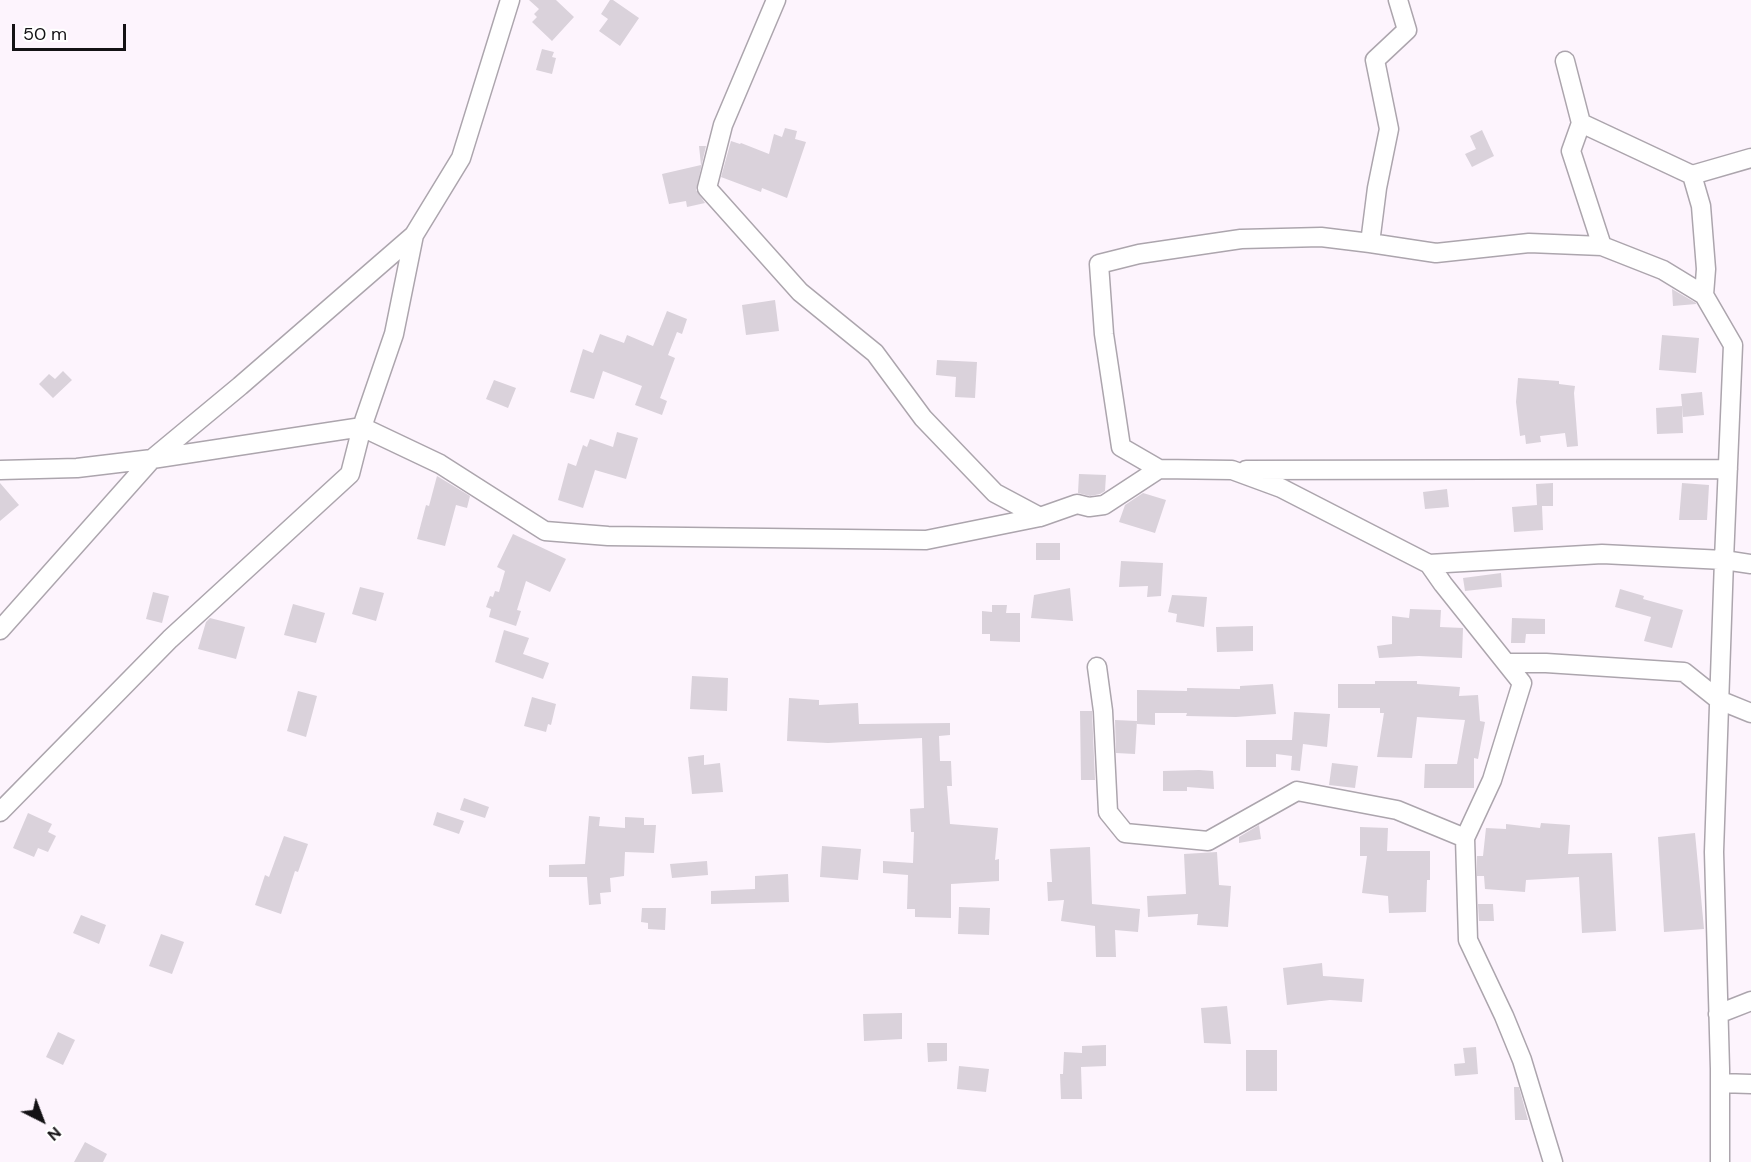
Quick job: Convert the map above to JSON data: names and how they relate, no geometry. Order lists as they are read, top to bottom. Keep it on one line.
{"scale_bar":"50 m","north":"bottom right"}
